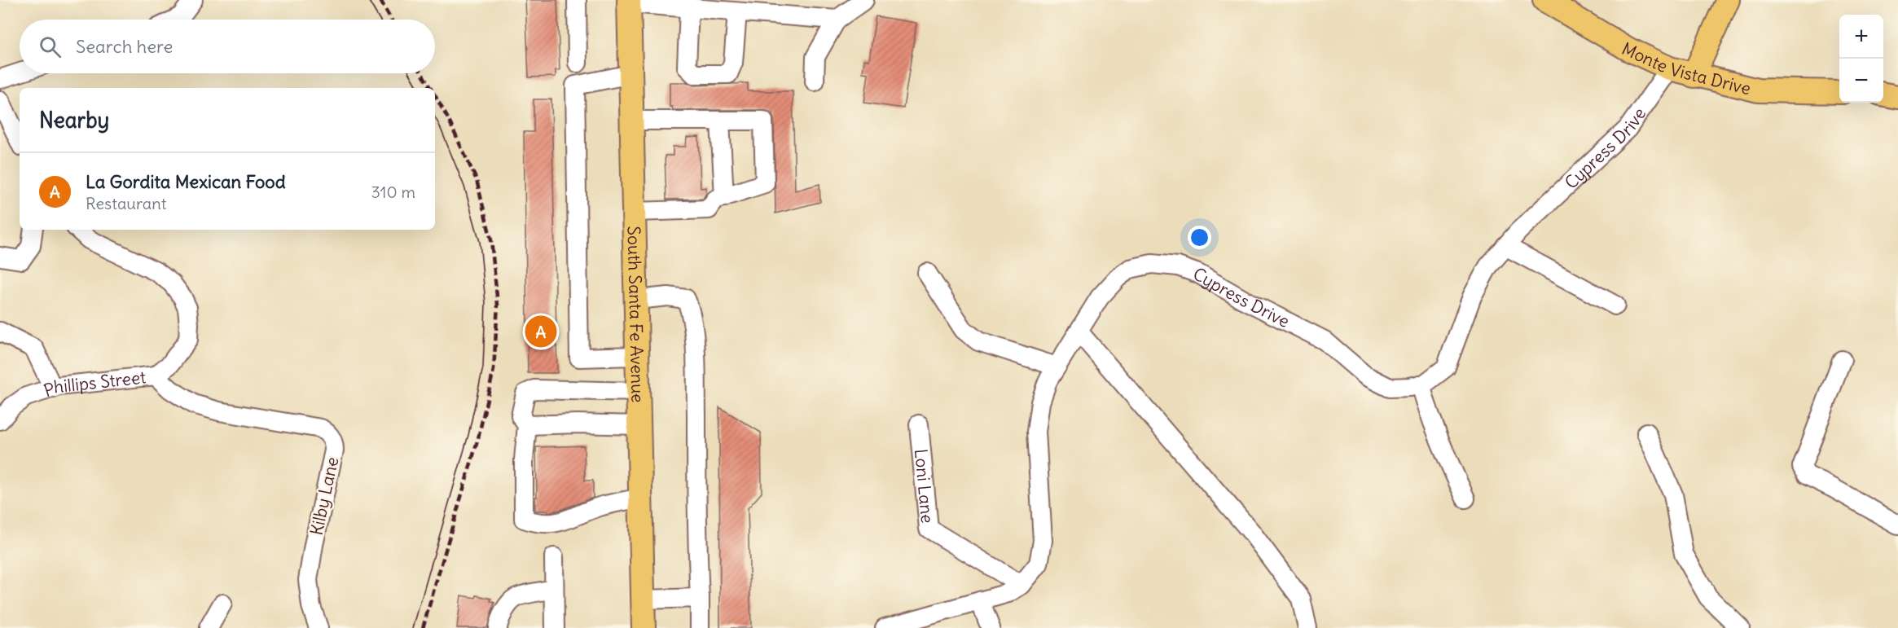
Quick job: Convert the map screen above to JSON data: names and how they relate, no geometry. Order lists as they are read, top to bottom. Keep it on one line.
{"streets":{"main road":["Monte Vista Drive","South Santa Fe Avenue"],"street":["Cypress Drive","Phillips Street","Loni Lane","Kilby Lane"]},"crossings":[["Monte Vista Drive","Cypress Drive"],["Cypress Drive","Loni Lane"],["Phillips Street","Kilby Lane"]],"page":{"map_buttons":["+","−"],"search":"Search here","heading":"Nearby","list":[{"mark":"A","name":"La Gordita Mexican Food","note":"Restaurant","value":"310 m"}],"pins":"A"}}
